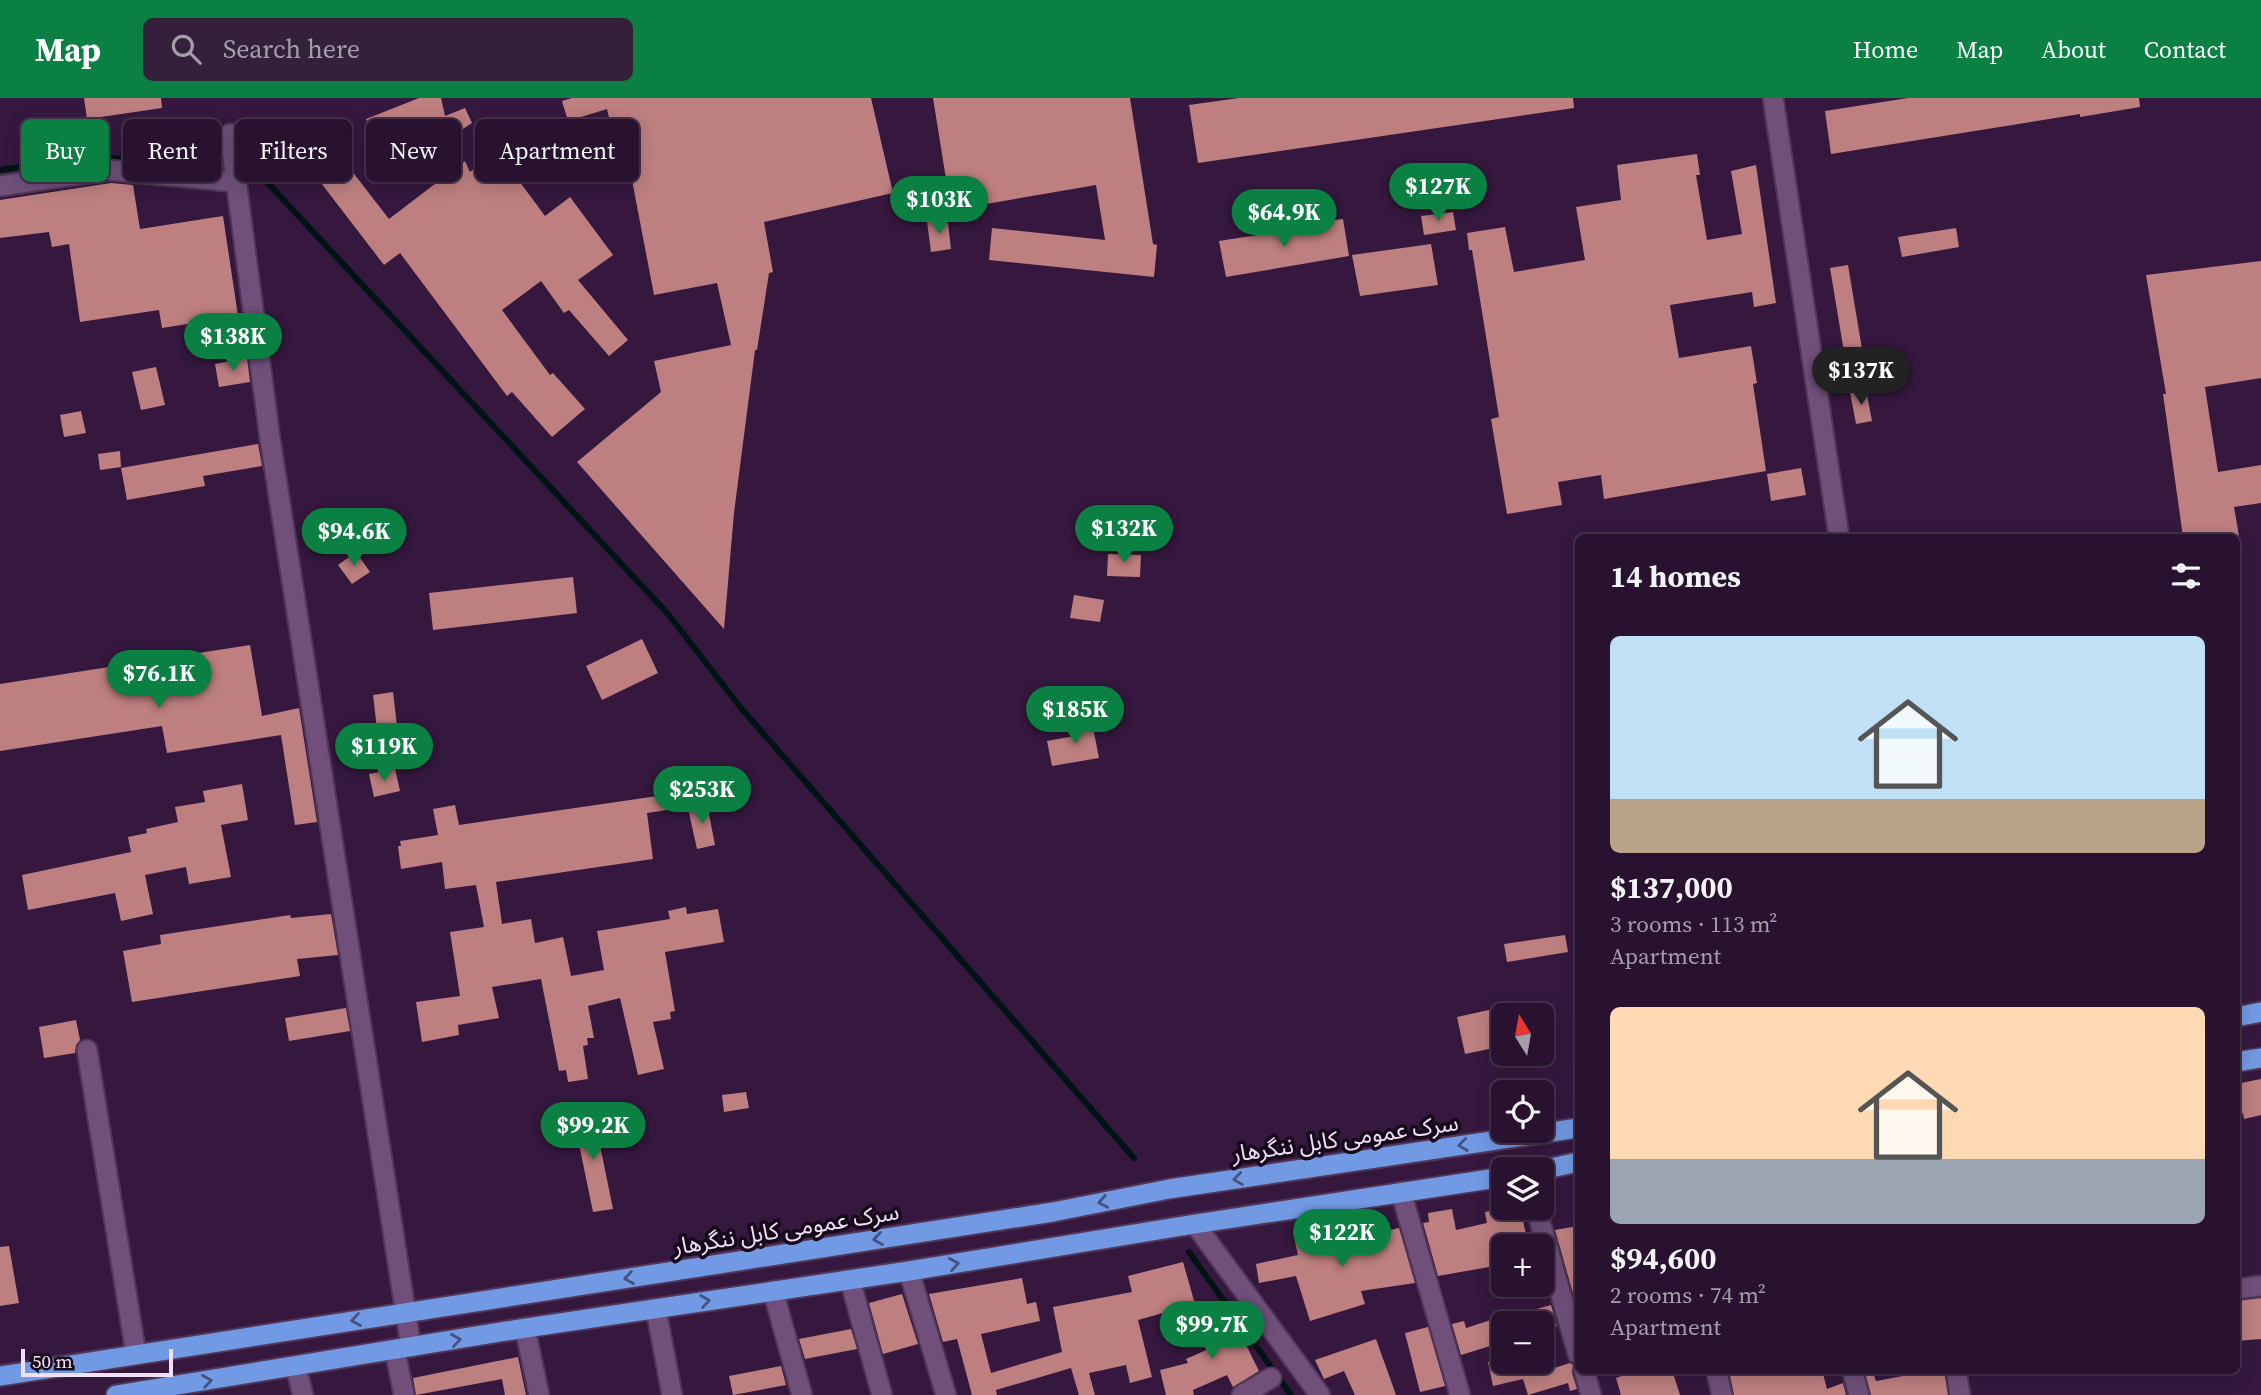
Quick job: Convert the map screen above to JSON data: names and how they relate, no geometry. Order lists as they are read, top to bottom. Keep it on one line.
{"streets":{"highway":["سرک عمومی کابل ننگرهار"]},"scale_bar":"50 m","north":"top","page":{"header":"Map","search":"Search here","nav":["Home","Map","About","Contact"],"chip":["Buy","Rent","Filters","New","Apartment"],"price":["$127K","$103K","$64.9K","$138K","$137K","$132K","$94.6K","$76.1K","$185K","$119K","$253K","$99.2K","$122K","$99.7K"],"heading":"14 homes","list":[{"name":"$137,000","note":"3 rooms · 113 m² · Apartment"},{"name":"$94,600","note":"2 rooms · 74 m² · Apartment"}],"map_buttons":["+","−"],"scale":"50 m"}}
